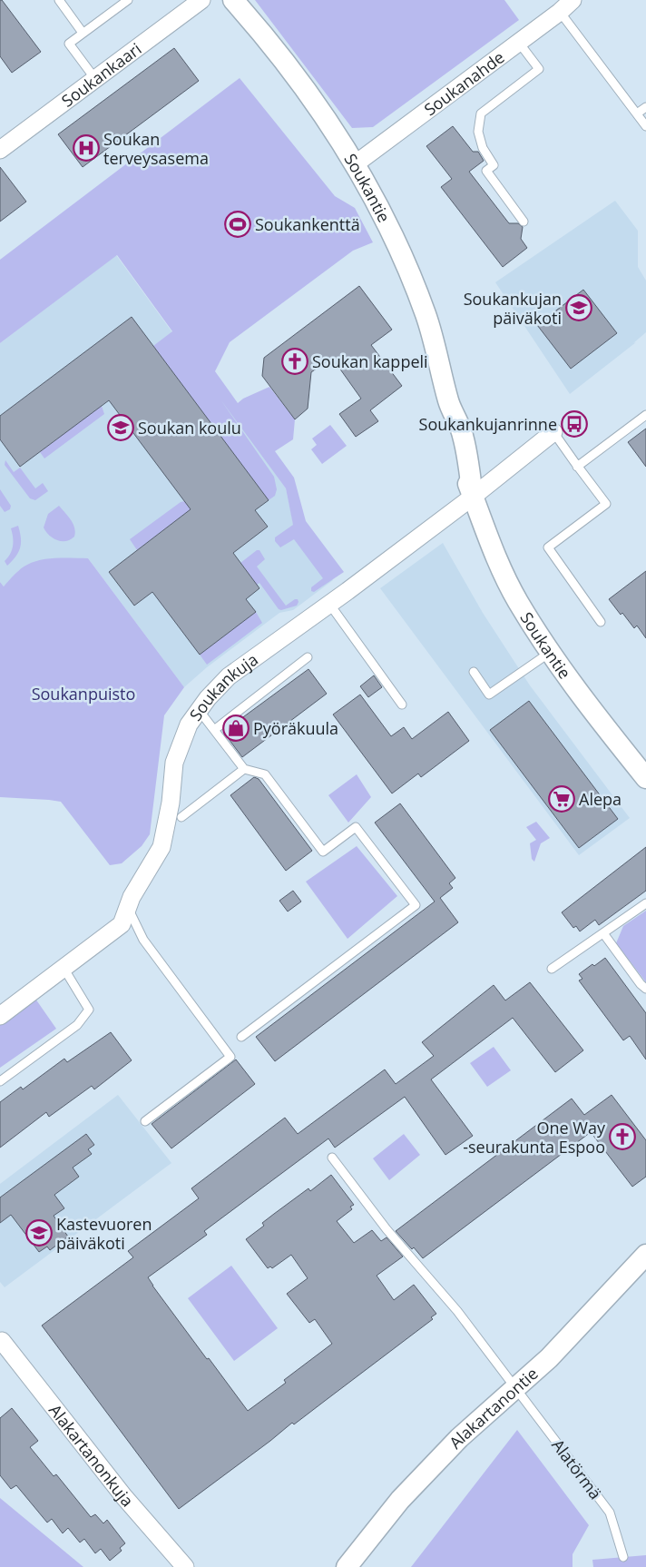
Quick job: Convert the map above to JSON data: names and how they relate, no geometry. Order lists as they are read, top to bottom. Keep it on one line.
{"streets":{"street":["Soukankaari","Soukanahde","Soukantie","Soukankuja","Alakartanontie","Alakartanonkuja"],"lane":["Alatörmä"]},"crossings":[["Soukanahde","Soukantie"],["Soukantie","Soukankuja"],["Alakartanontie","Alatörmä"]],"parks":["Soukanpuisto"],"places":{"hospital":["Soukan terveysasema"],"sports":["Soukankenttä"],"school or university":["Soukankujan päiväkoti","Soukan koulu","Kastevuoren päiväkoti"],"church":["Soukan kappeli","One Way -seurakunta Espoo"],"bus stop":["Soukankujanrinne"],"shop":["Pyöräkuula"],"supermarket":["Alepa"]}}
